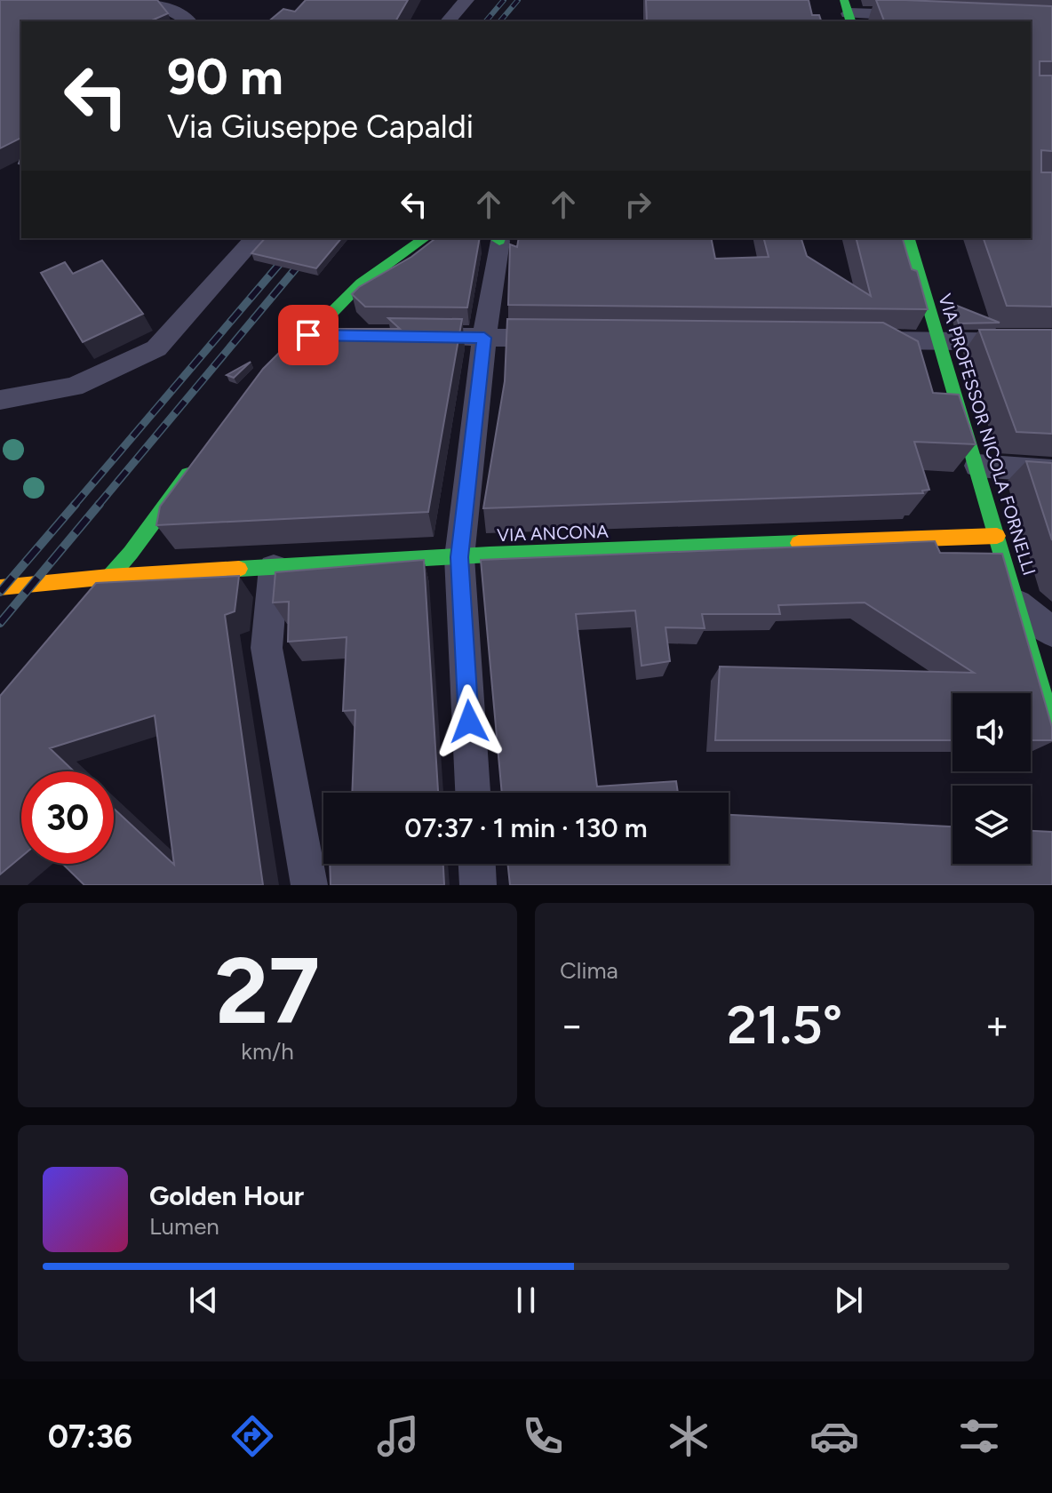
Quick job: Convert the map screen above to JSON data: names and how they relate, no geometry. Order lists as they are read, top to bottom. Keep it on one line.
{"streets":{"street":["VIA PROFESSOR NICOLA FORNELLI","VIA ANCONA"]},"crossings":[["VIA PROFESSOR NICOLA FORNELLI","VIA ANCONA"]],"page":{"turn":["90 m","Via Giuseppe Capaldi"],"limit":"30","trip":"07:37 · 1 min · 130 m","tile":[["27","km/h"],"Clima"],"heat":["−","21.5°","+"],"song":["Golden Hour","Lumen"],"tabs":"07:36"}}
